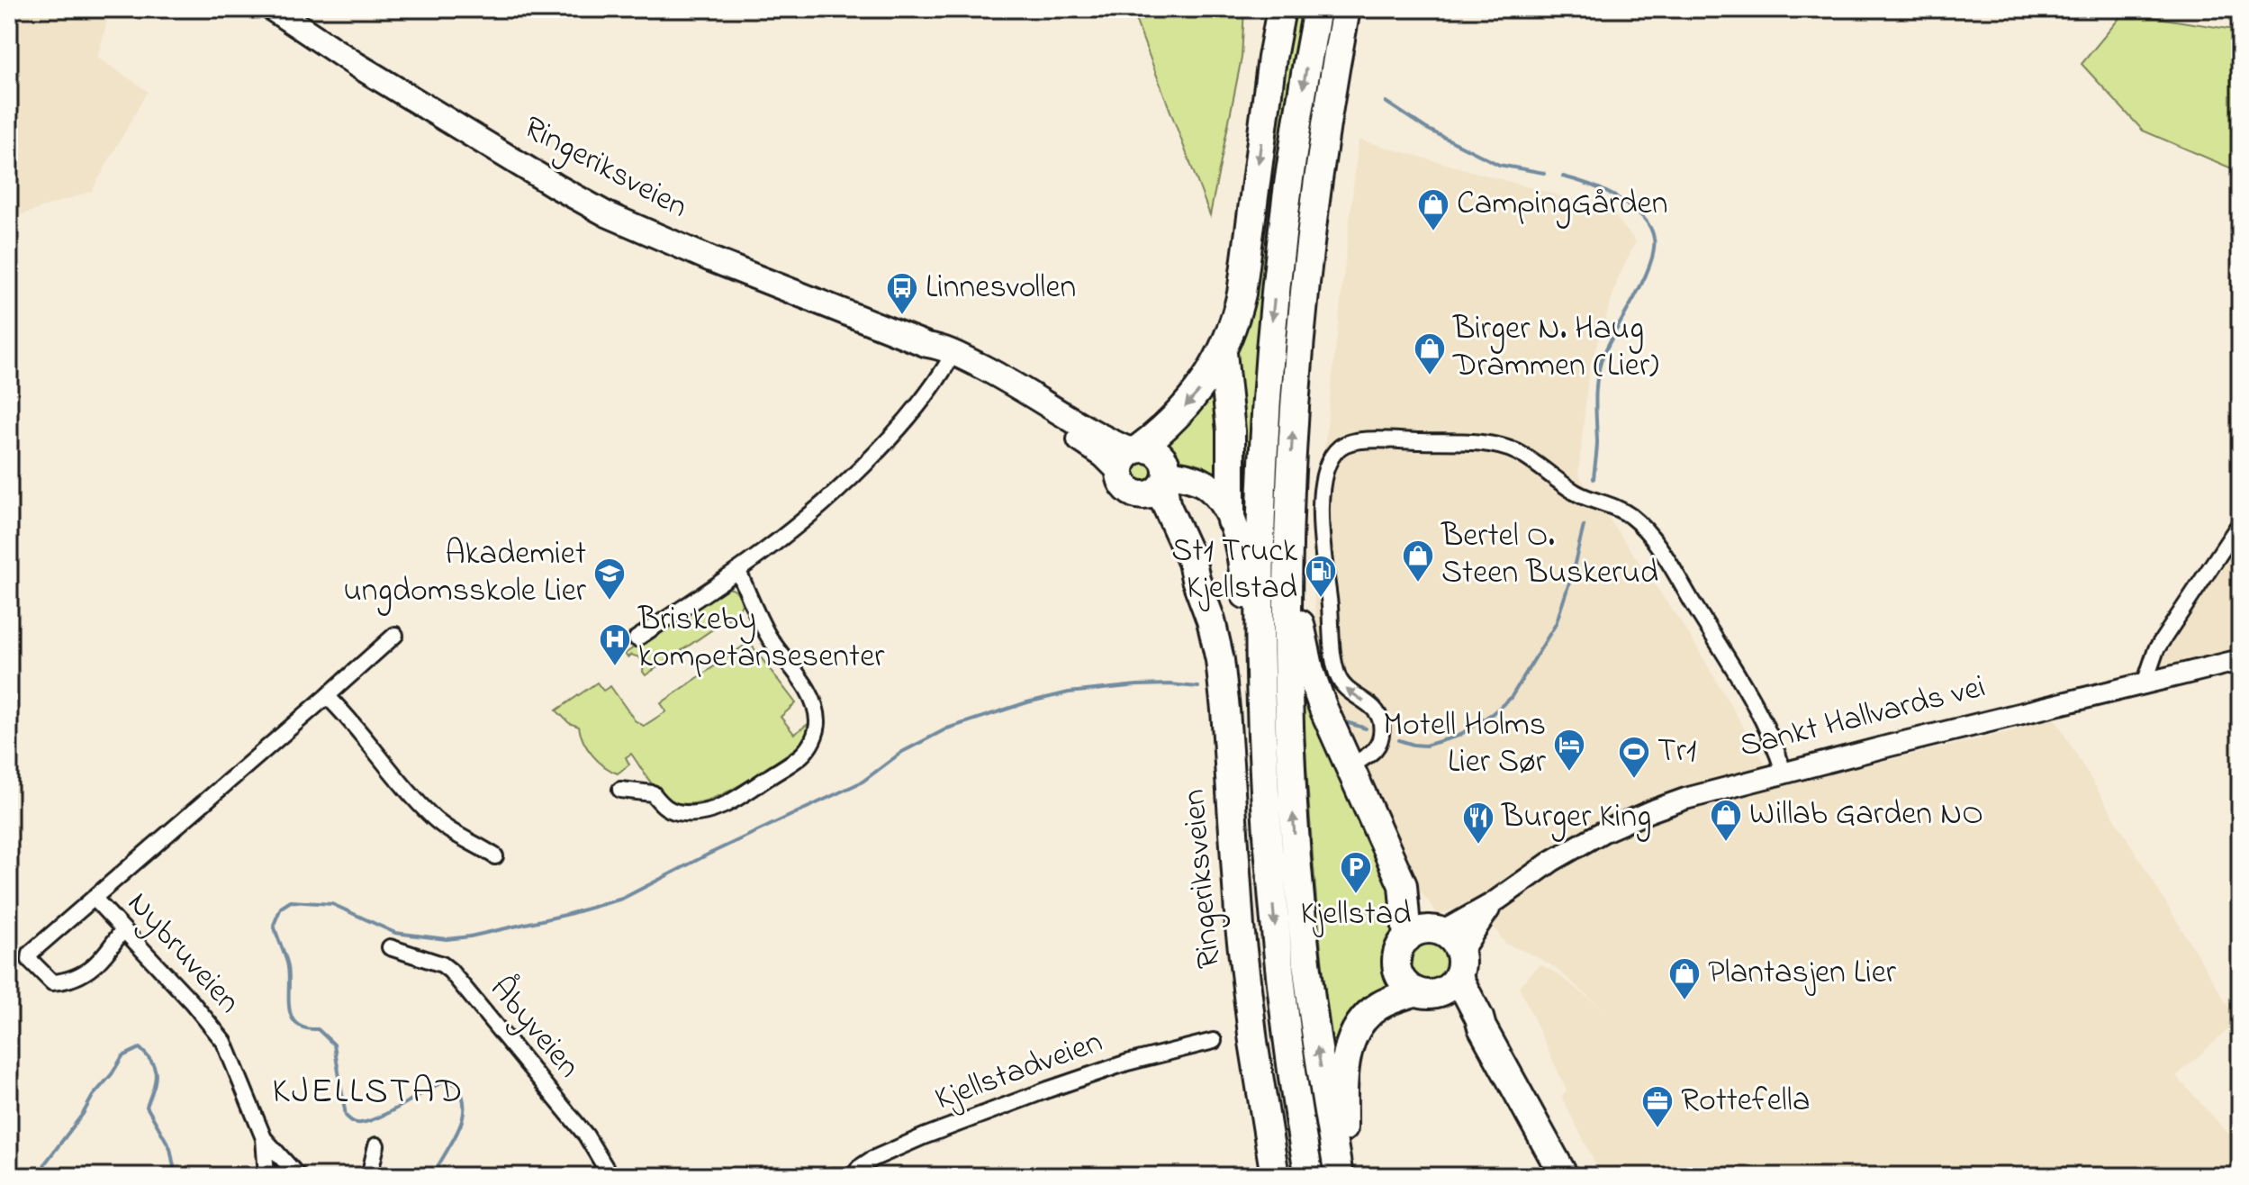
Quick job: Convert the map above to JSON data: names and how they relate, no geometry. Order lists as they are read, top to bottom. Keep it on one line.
{"streets":{"highway":["Ringeriksveien"],"main road":["Sankt Hallvards vei"],"street":["Nybruveien","Åbyveien","Kjellstadveien"]},"districts":["KJELLSTAD"],"places":{"shop":["CampingGården","Birger N. Haug Drammen (Lier)","Bertel O. Steen Buskerud","Willab Garden NO","Plantasjen Lier"],"bus stop":["Linnesvollen"],"fuel station":["St1 Truck Kjellstad"],"school or university":["Akademiet ungdomsskole Lier"],"hospital":["Briskeby kompetansesenter"],"hotel":["Motell Holms Lier Sør"],"sports":["Tr1"],"restaurant":["Burger King"],"parking":["Kjellstad"],"office":["Rottefella"]}}
